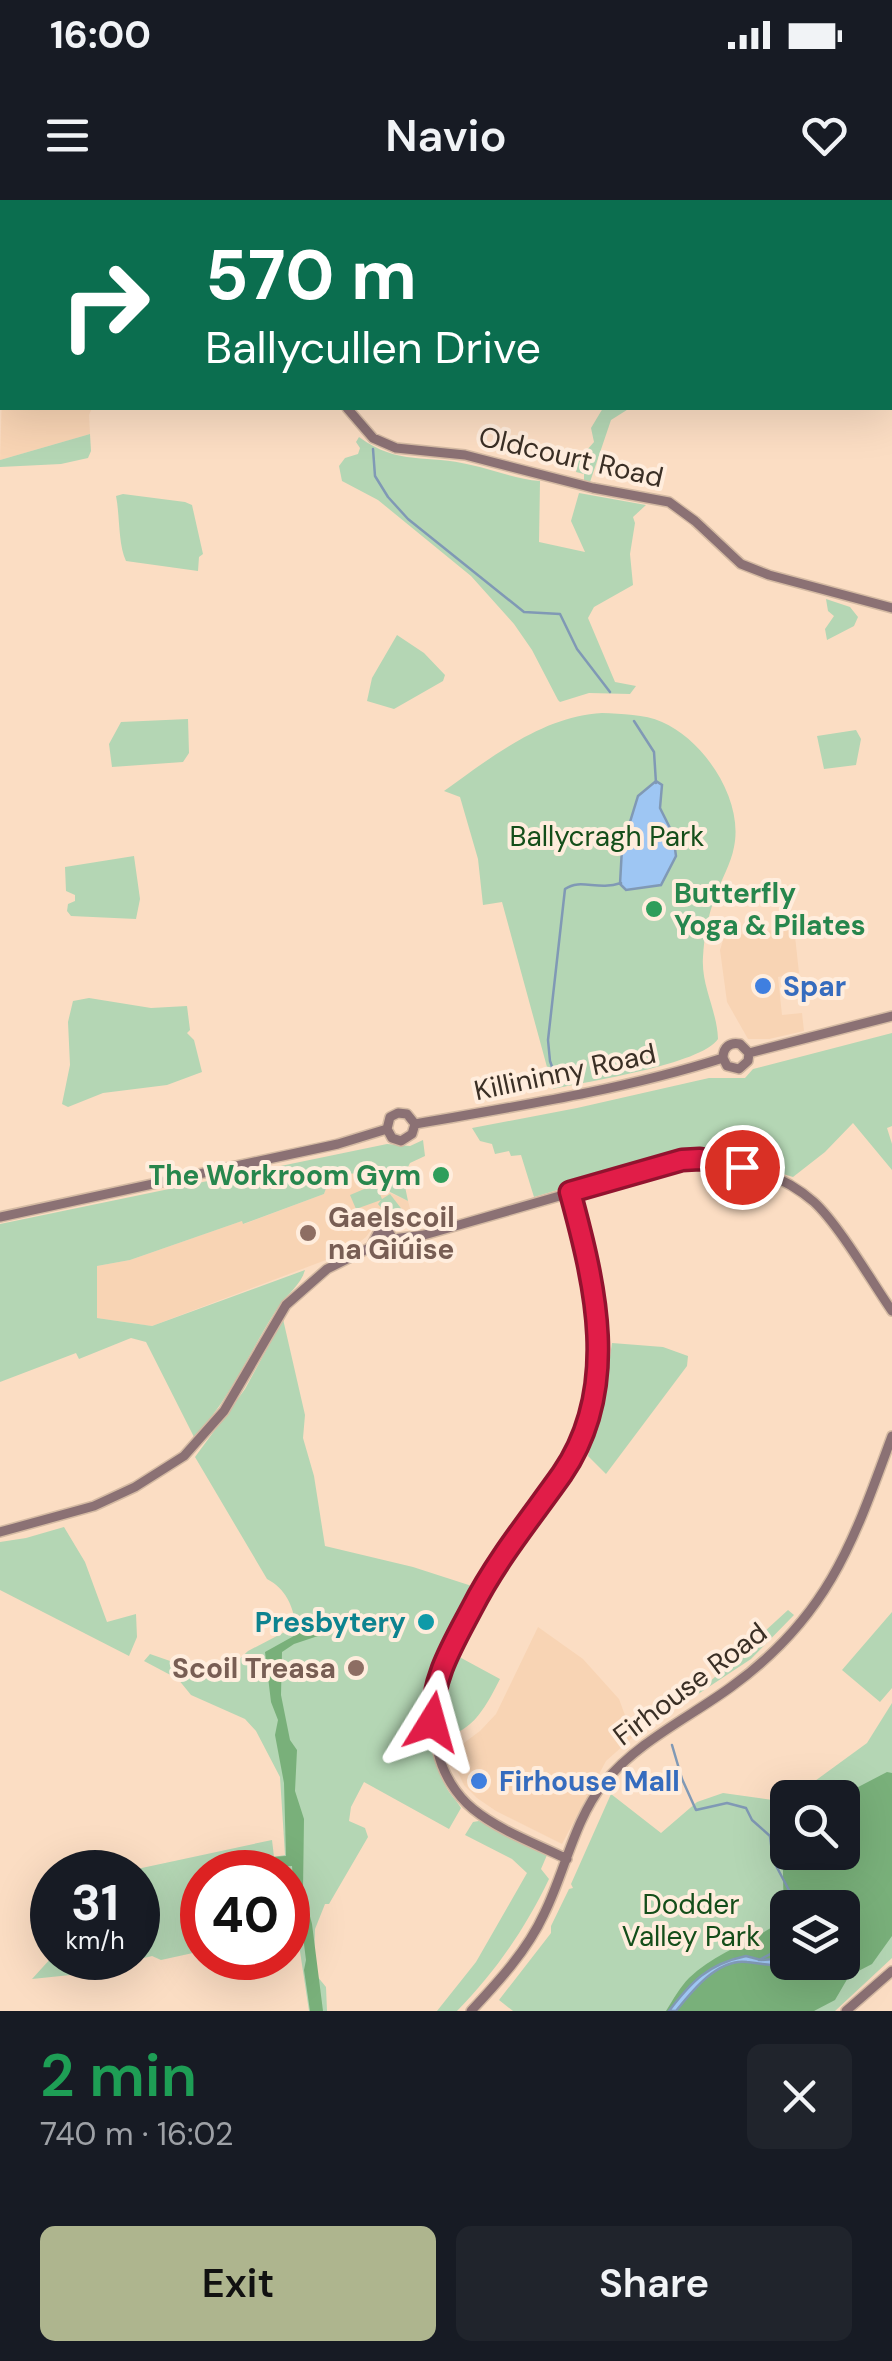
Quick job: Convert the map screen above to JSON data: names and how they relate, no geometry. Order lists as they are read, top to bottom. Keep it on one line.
{"streets":{"street":["Oldcourt Road","Killininny Road","Firhouse Road"]},"parks":["Ballycragh Park","Dodder Valley Park"],"places":["Butterfly Yoga & Pilates","Spar","The Workroom Gym","Gaelscoil na Giúise","Presbytery","Scoil Treasa","Firhouse Mall"],"page":{"status":"16:00","header":"Navio","turn":["570 m","Ballycullen Drive"],"speed":"31 km/h","limit":"40","heading":["2 min","740 m · 16:02"],"buttons":["Exit","Share"]}}
